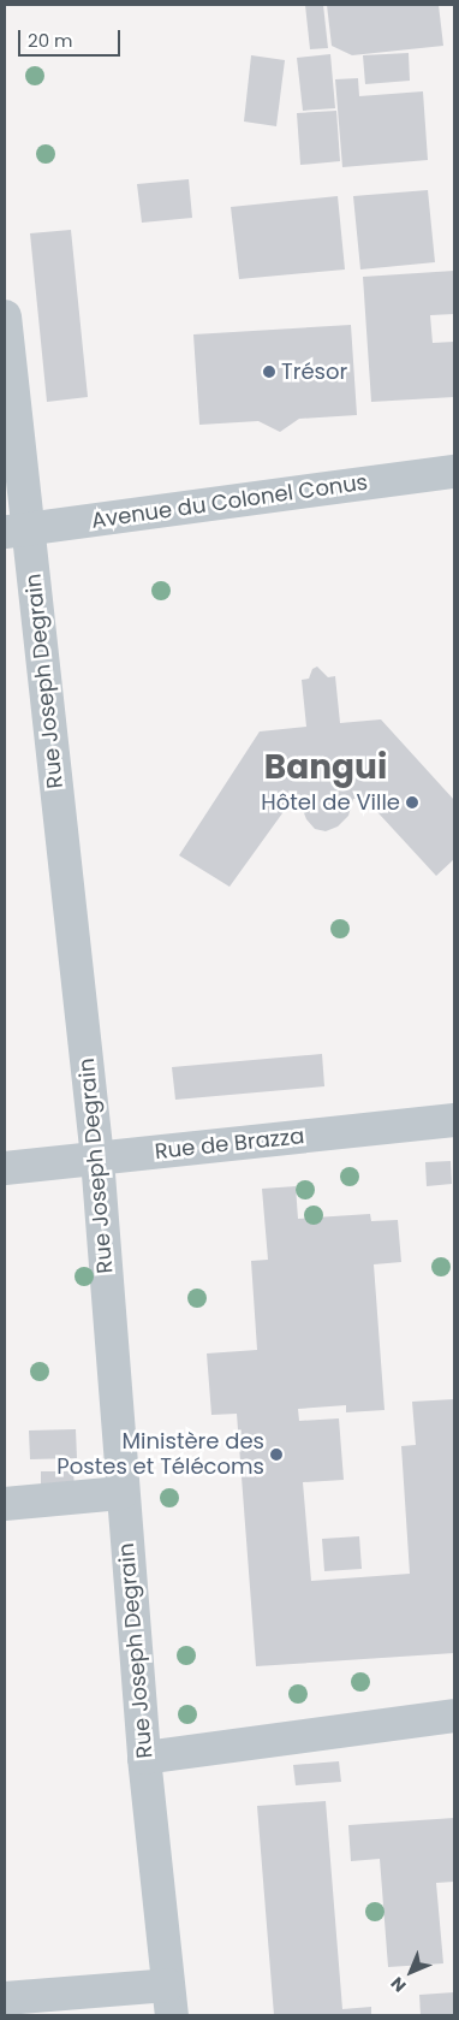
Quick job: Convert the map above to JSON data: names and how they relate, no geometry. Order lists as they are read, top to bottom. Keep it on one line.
{"streets":{"street":["Avenue du Colonel Conus","Rue Joseph Degrain","Rue de Brazza"]},"crossings":[["Avenue du Colonel Conus","Rue Joseph Degrain"],["Rue Joseph Degrain","Rue de Brazza"]],"districts":["Bangui"],"places":["Trésor","Hôtel de Ville","Ministère des Postes et Télécoms"],"scale_bar":"20 m","north":"bottom left"}
